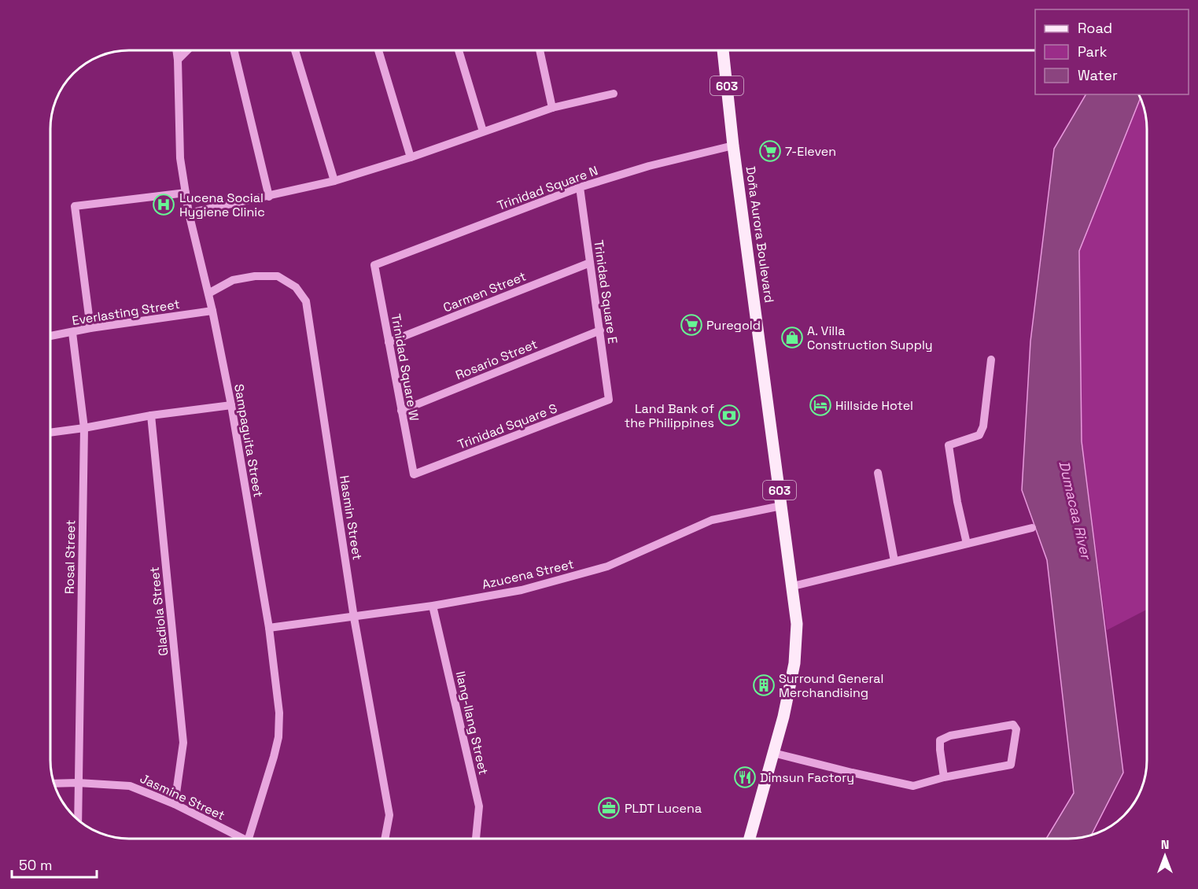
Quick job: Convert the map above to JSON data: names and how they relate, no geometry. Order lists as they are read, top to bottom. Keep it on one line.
{"streets":{"main road":["603","Doña Aurora Boulevard"],"street":["Trinidad Square N","Carmen Street","Trinidad Square E","Everlasting Street","Rosario Street","Trinidad Square W","Trinidad Square S","Sampaguita Street","Hasmin Street","Rosal Street","Azucena Street","Gladiola Street","Ilang-Ilang Street","Jasmine Street"]},"crossings":[["Trinidad Square N","Doña Aurora Boulevard"],["Trinidad Square N","Trinidad Square E"],["Trinidad Square N","Trinidad Square W"],["Doña Aurora Boulevard","Azucena Street"],["Carmen Street","Trinidad Square E"],["Carmen Street","Trinidad Square W"],["Trinidad Square E","Rosario Street"],["Trinidad Square E","Trinidad Square S"],["Everlasting Street","Sampaguita Street"],["Everlasting Street","Rosal Street"],["Rosario Street","Trinidad Square W"],["Trinidad Square W","Trinidad Square S"],["Sampaguita Street","Hasmin Street"],["Sampaguita Street","Azucena Street"],["Hasmin Street","Azucena Street"],["Rosal Street","Jasmine Street"],["Azucena Street","Ilang-Ilang Street"],["Gladiola Street","Jasmine Street"]],"water":["Dumacaa River"],"places":{"supermarket":["7-Eleven","Puregold"],"hospital":["Lucena Social Hygiene Clinic"],"shop":["A. Villa Construction Supply"],"hotel":["Hillside Hotel"],"bank":["Land Bank of the Philippines"],"building":["Surround General Merchandising"],"restaurant":["Dimsun Factory"],"office":["PLDT Lucena"]},"legend":["Road","Park","Water"],"scale_bar":"50 m","north":"top"}
